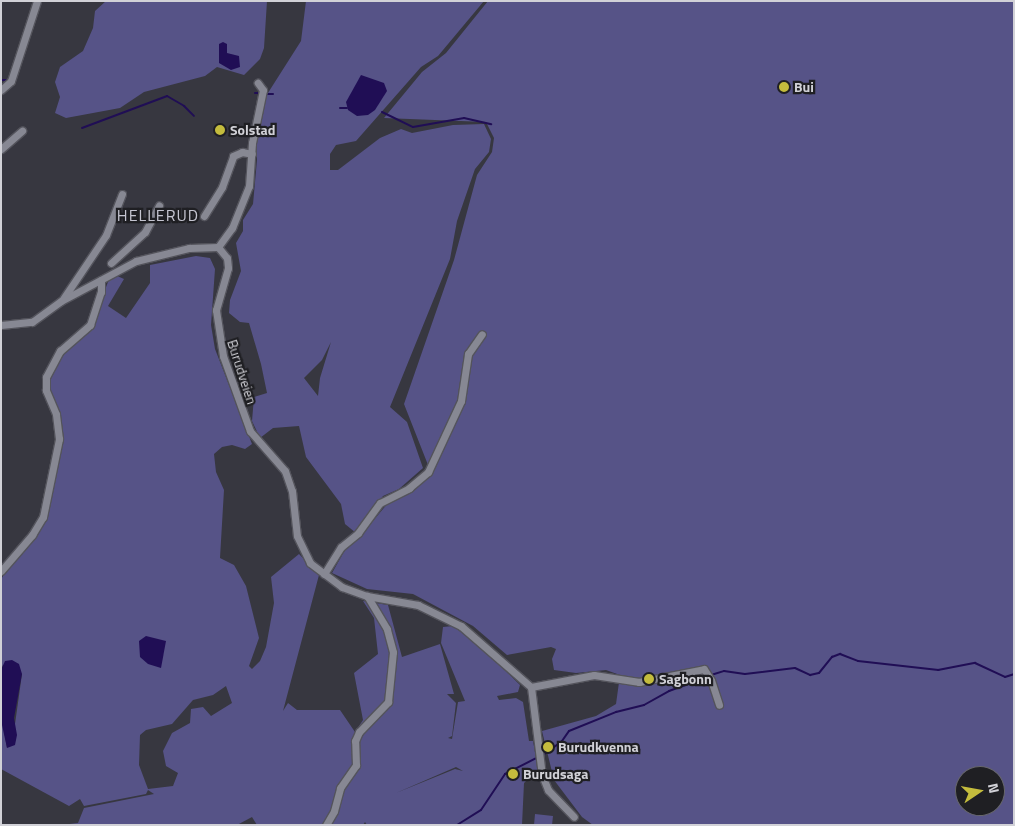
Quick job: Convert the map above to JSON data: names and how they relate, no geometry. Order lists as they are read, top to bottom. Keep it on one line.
{"streets":{"street":["Burudveien"]},"districts":["HELLERUD"],"places":["Bui","Solstad","Sagbonn","Burudkvenna","Burudsaga"],"north":"right"}
